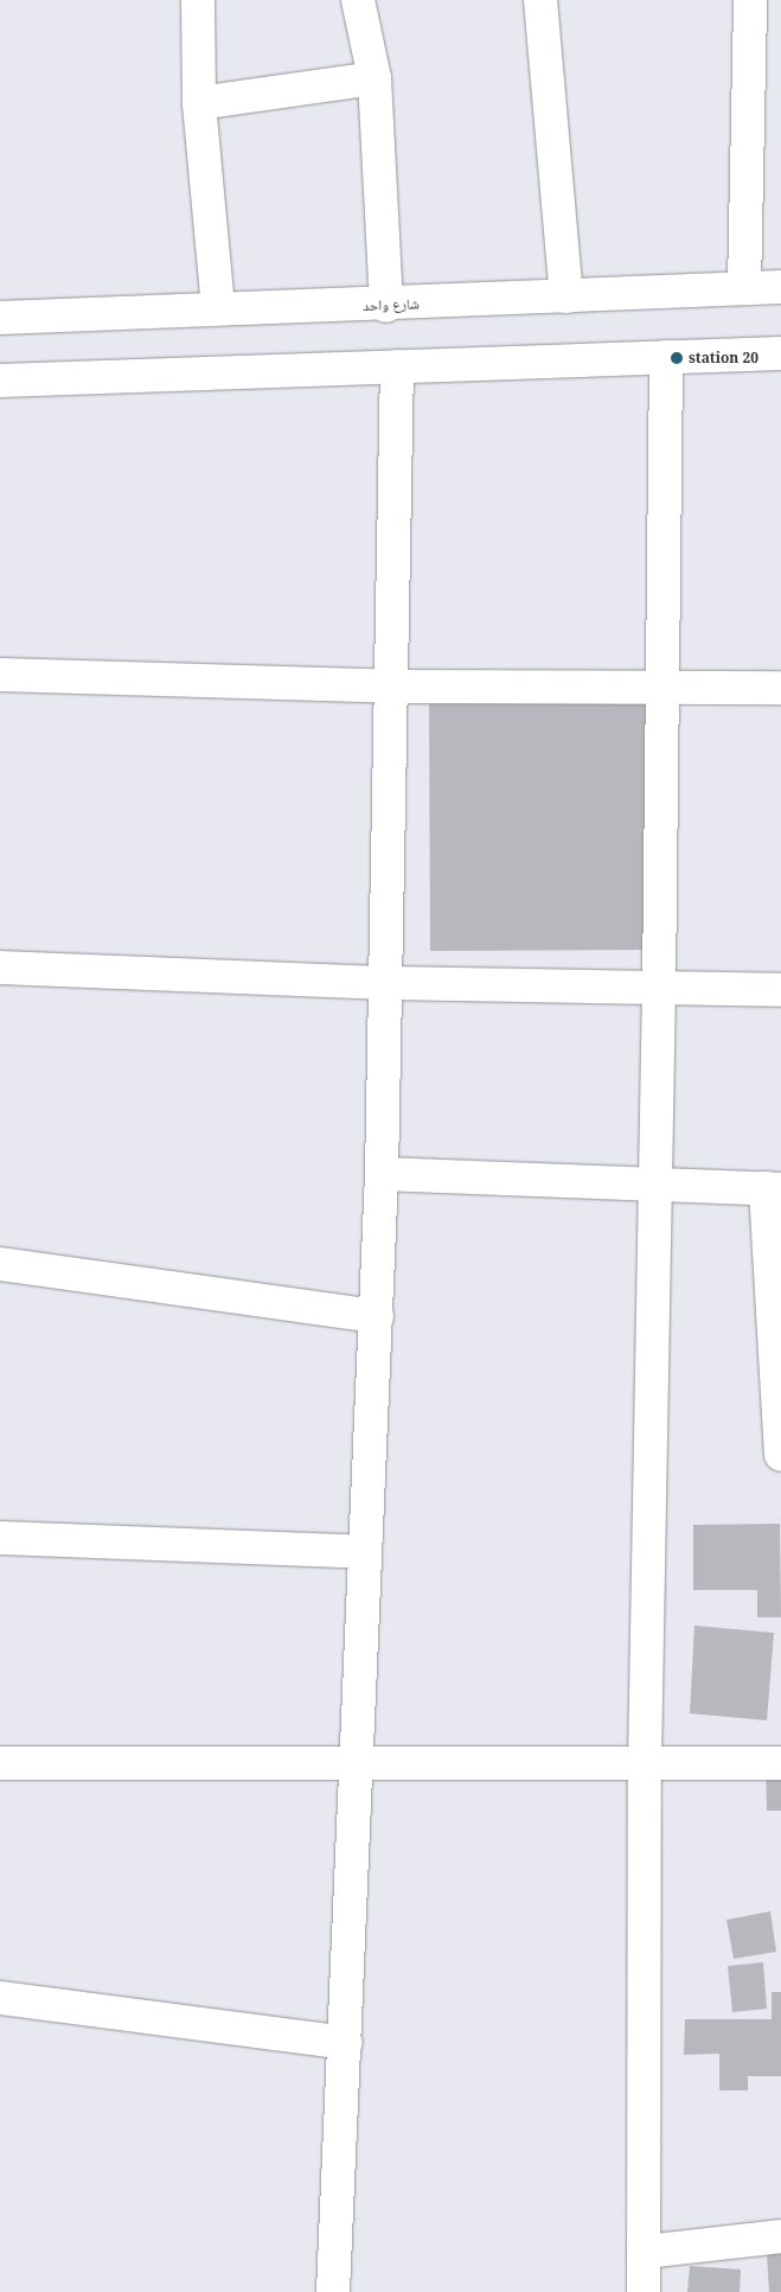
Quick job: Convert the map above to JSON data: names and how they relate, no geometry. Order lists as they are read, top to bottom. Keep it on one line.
{"streets":{"street":["شارع واحد"]},"places":["station 20"]}
